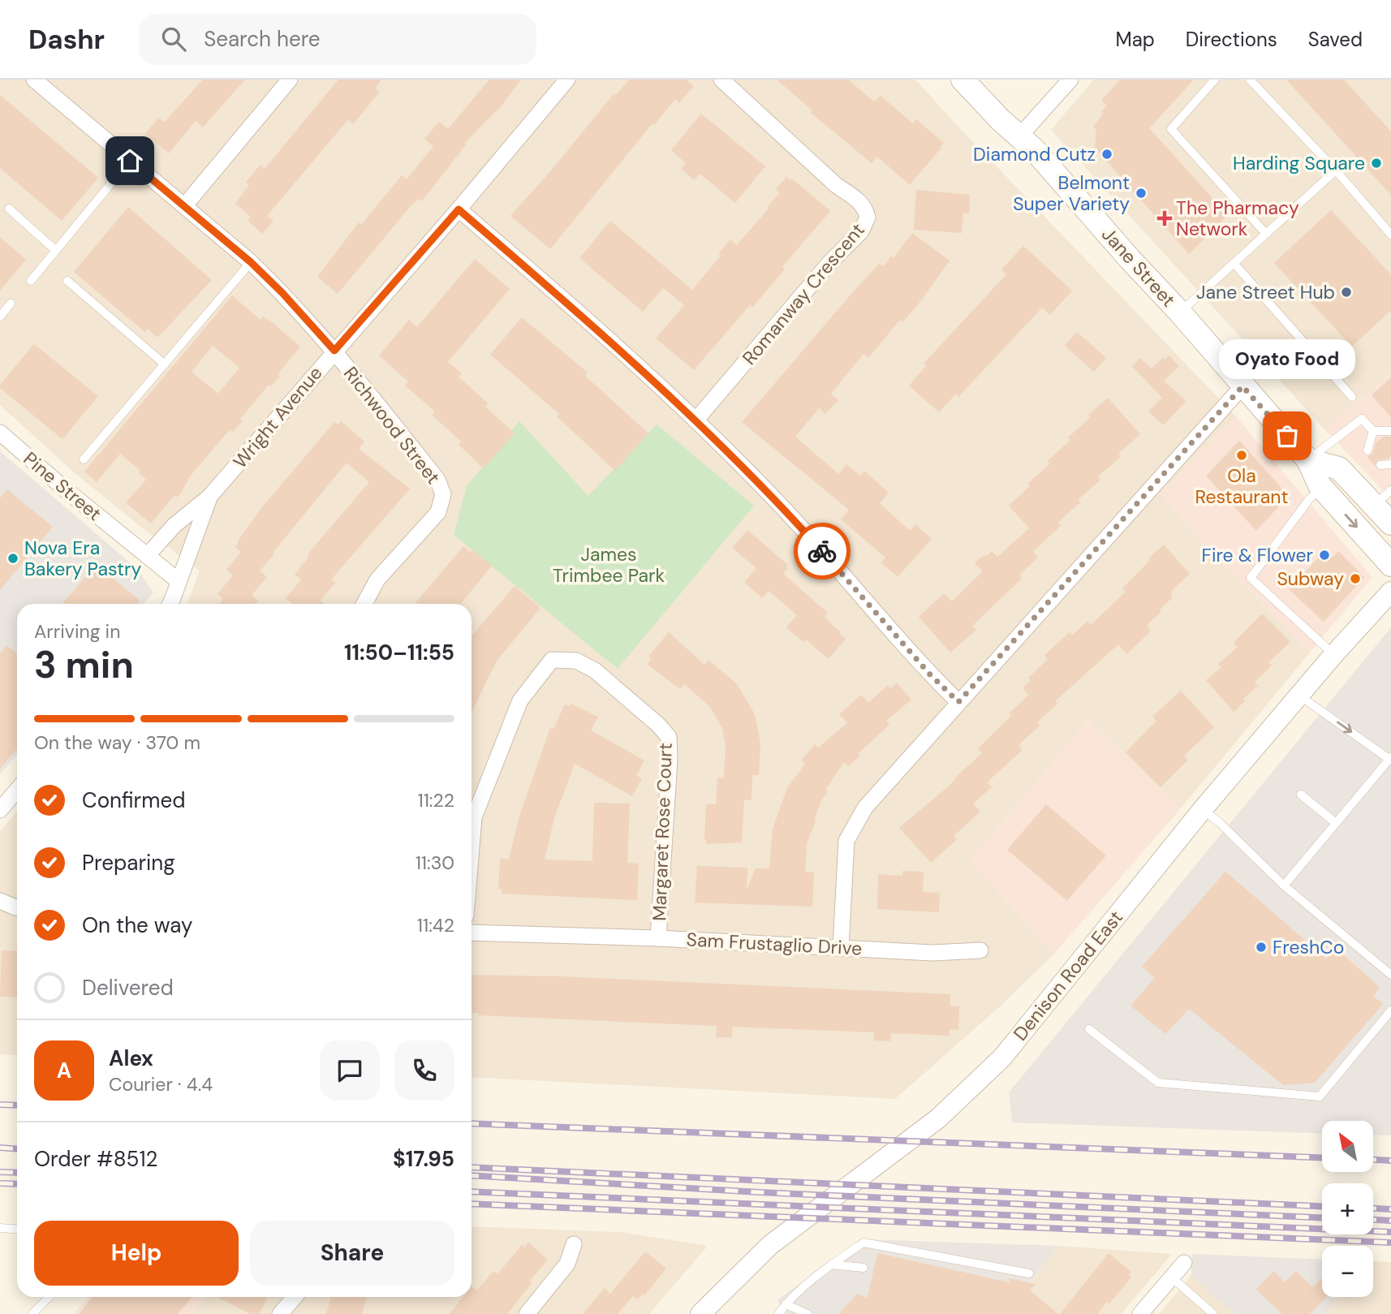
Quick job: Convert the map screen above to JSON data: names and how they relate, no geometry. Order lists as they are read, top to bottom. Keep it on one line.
{"streets":{"main road":["Jane Street"],"street":["Romanway Crescent","Wright Avenue","Richwood Street","Pine Street","Margaret Rose Court","Sam Frustaglio Drive","Denison Road East"]},"crossings":[["Wright Avenue","Richwood Street"],["Wright Avenue","Pine Street"],["Margaret Rose Court","Sam Frustaglio Drive"]],"parks":["James Trimbee Park"],"places":{"other":["Diamond Cutz","Harding Square","Belmont Super Variety","Jane Street Hub","Oyato Food","Ola Restaurant","Fire & Flower","Nova Era Bakery Pastry","Subway","FreshCo"],"health":["The Pharmacy Network"]},"north":"top left","page":{"header":"Dashr","search":"Search here","nav":["Map","Directions","Saved"],"bubble":"Oyato Food","heading":["3 min","Arriving in","11:50–11:55"],"panel":["Alex","Courier · 4.4","Order #8512","$17.95"],"bar":"On the way · 370 m","list":[["Confirmed","11:22"],["Preparing","11:30"],["On the way","11:42"],"Delivered"],"round":"A","map_buttons":["+","−"],"buttons":["Help","Share"]}}
